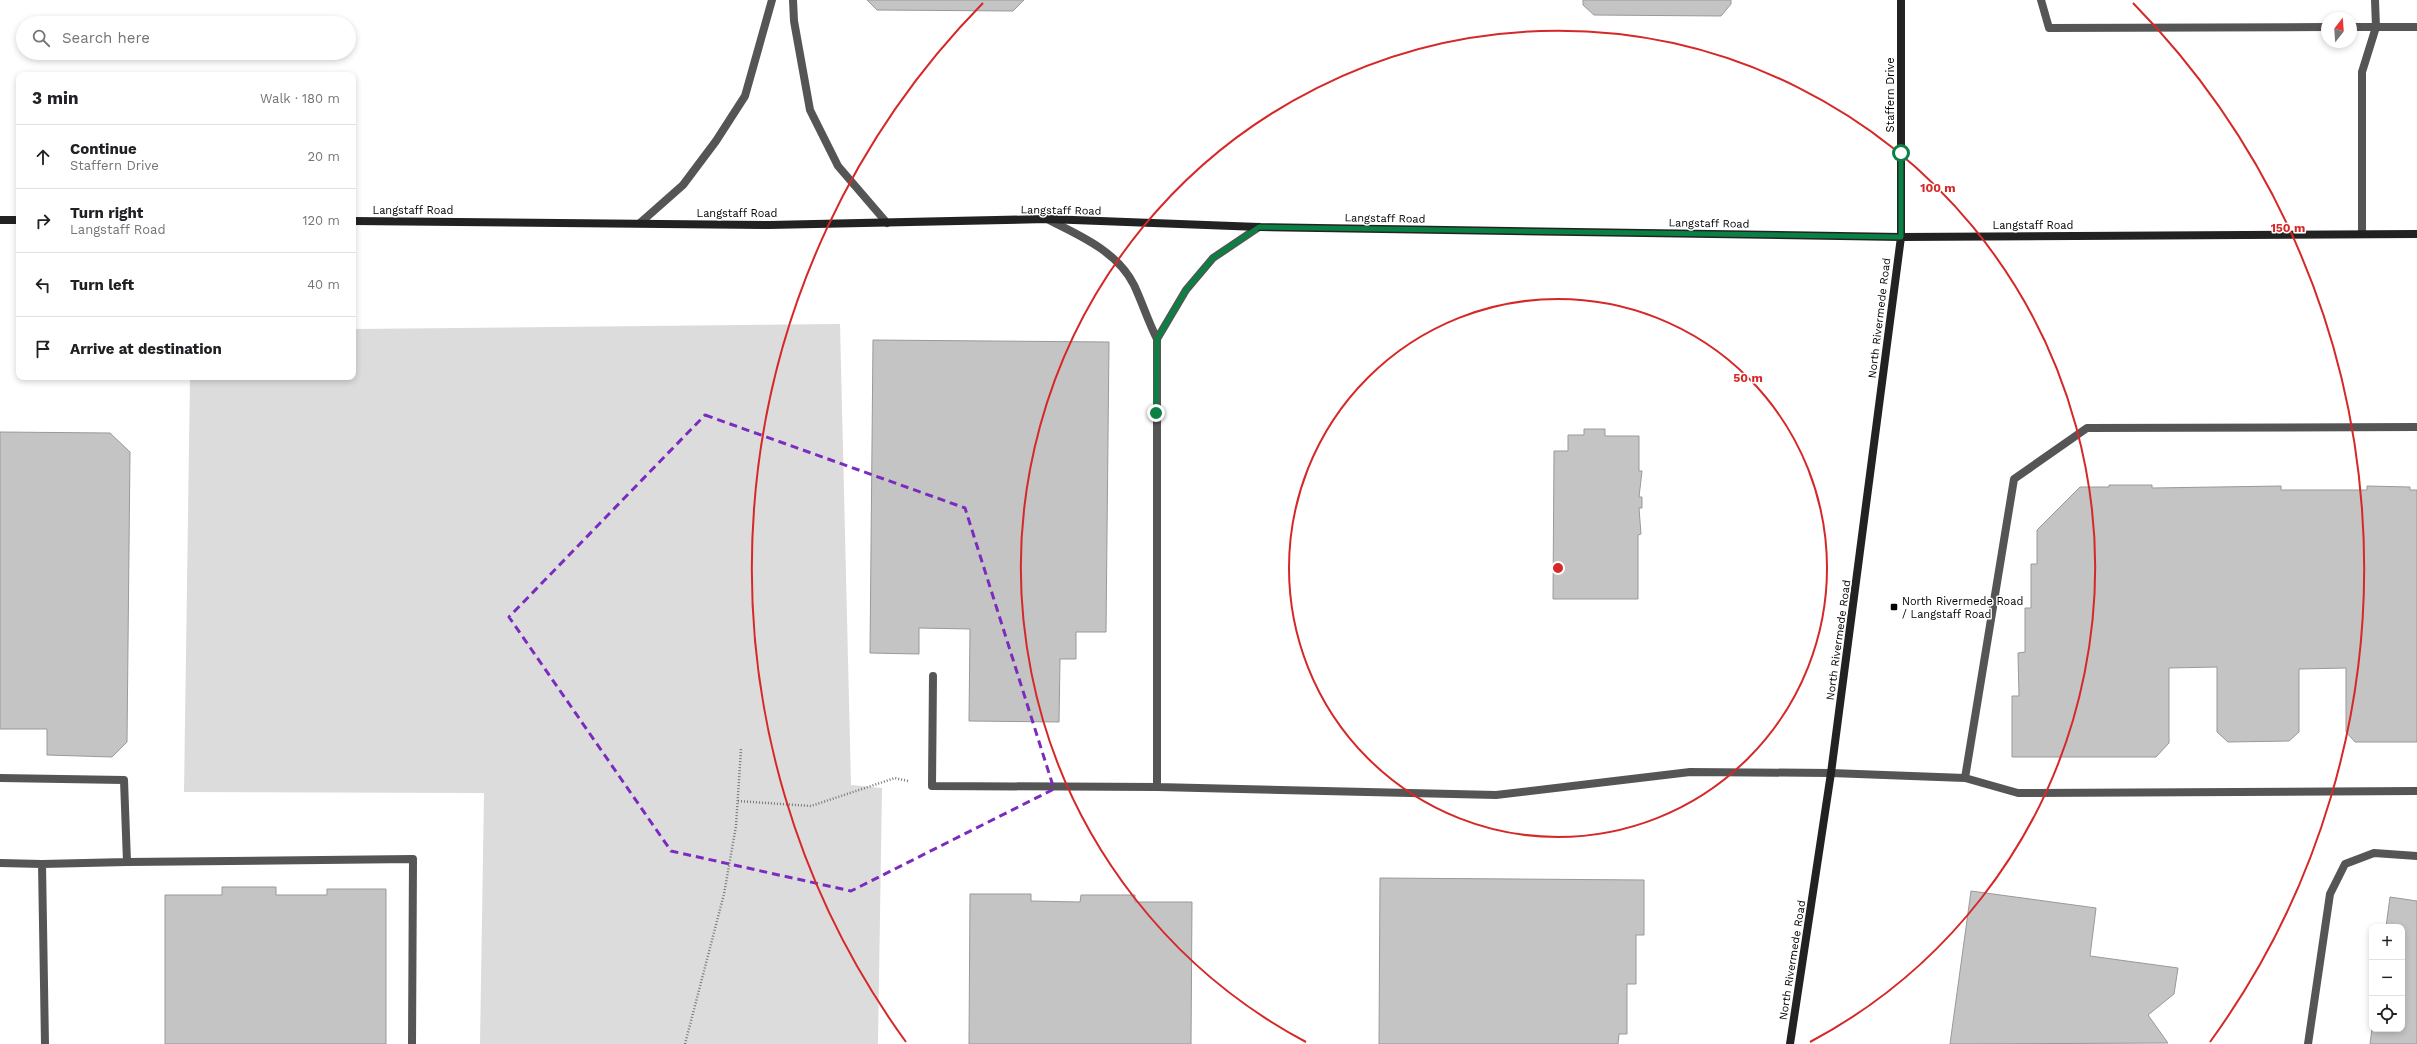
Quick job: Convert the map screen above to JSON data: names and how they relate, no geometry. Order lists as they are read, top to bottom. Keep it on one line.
{"streets":{"main road":["Staffern Drive","Langstaff Road","North Rivermede Road"]},"crossings":[["Staffern Drive","Langstaff Road"],["Staffern Drive","North Rivermede Road"],["Langstaff Road","North Rivermede Road"]],"places":{"transit":["North Rivermede Road / Langstaff Road"]},"north":"top","page":{"search":"Search here","heading":["3 min","Walk · 180 m"],"list":[["Continue","Staffern Drive","20 m"],["Turn right","Langstaff Road","120 m"],["Turn left","40 m"],"Arrive at destination"],"map_buttons":["+","−"]},"rings":["100 m","150 m","50 m"]}
